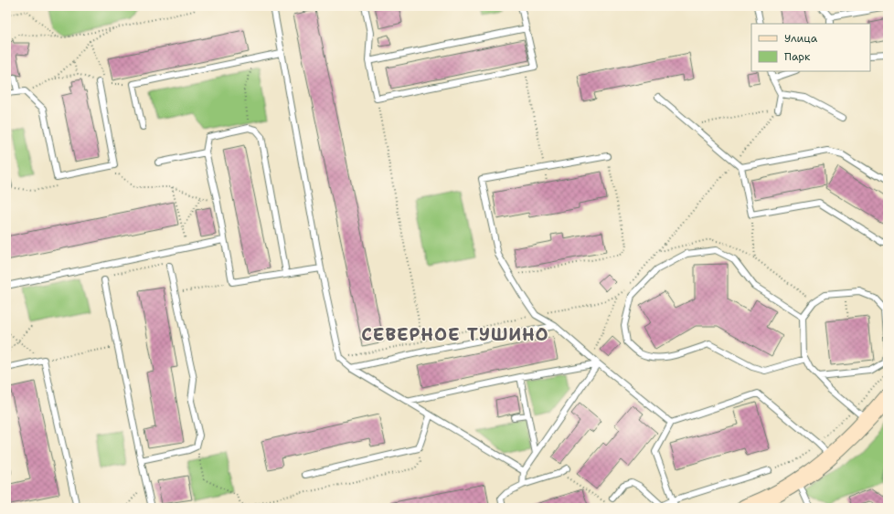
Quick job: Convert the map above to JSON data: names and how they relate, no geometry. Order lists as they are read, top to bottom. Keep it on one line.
{"districts":["СЕВЕРНОЕ ТУШИНО"],"legend":["Улица","Парк"]}
